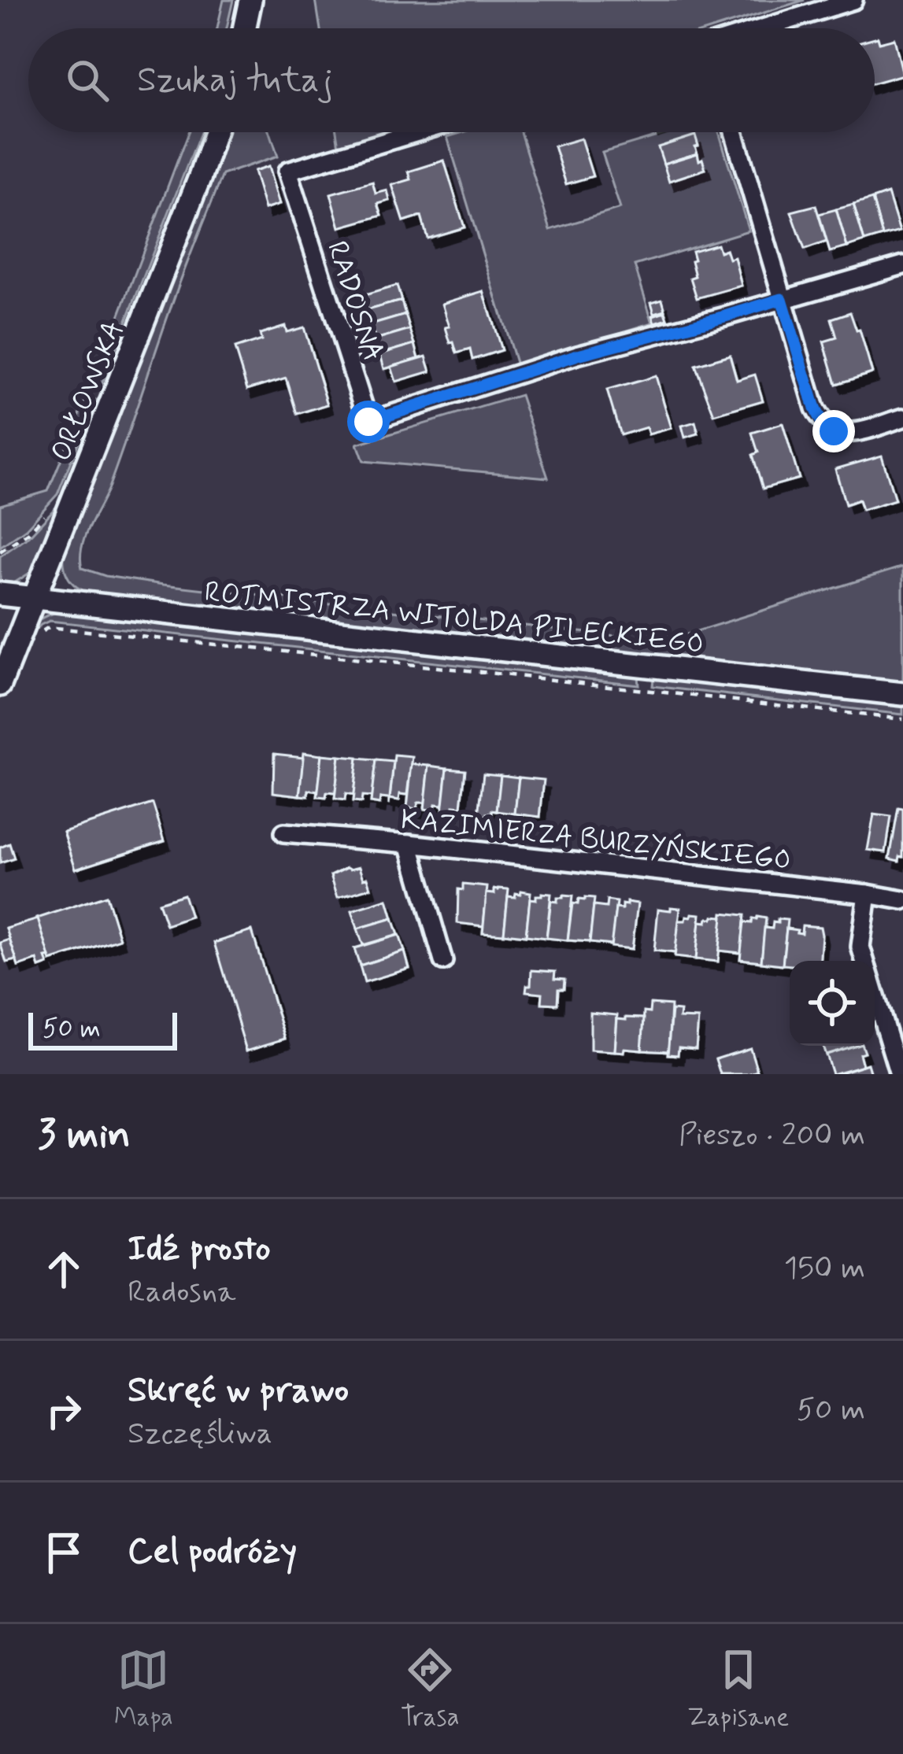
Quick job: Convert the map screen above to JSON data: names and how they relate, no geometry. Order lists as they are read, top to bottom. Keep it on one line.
{"streets":{"street":["RADOSNA","ORŁOWSKA","ROTMISTRZA WITOLDA PILECKIEGO","KAZIMIERZA BURZYŃSKIEGO"]},"crossings":[["ORŁOWSKA","ROTMISTRZA WITOLDA PILECKIEGO"]],"scale_bar":"50 m","page":{"search":"Szukaj tutaj","scale":"50 m","heading":["3 min","Pieszo · 200 m"],"list":[["Idź prosto","Radosna","150 m"],["Skręć w prawo","Szczęśliwa","50 m"],"Cel podróży"],"nav":["Mapa","Trasa","Zapisane"]}}
